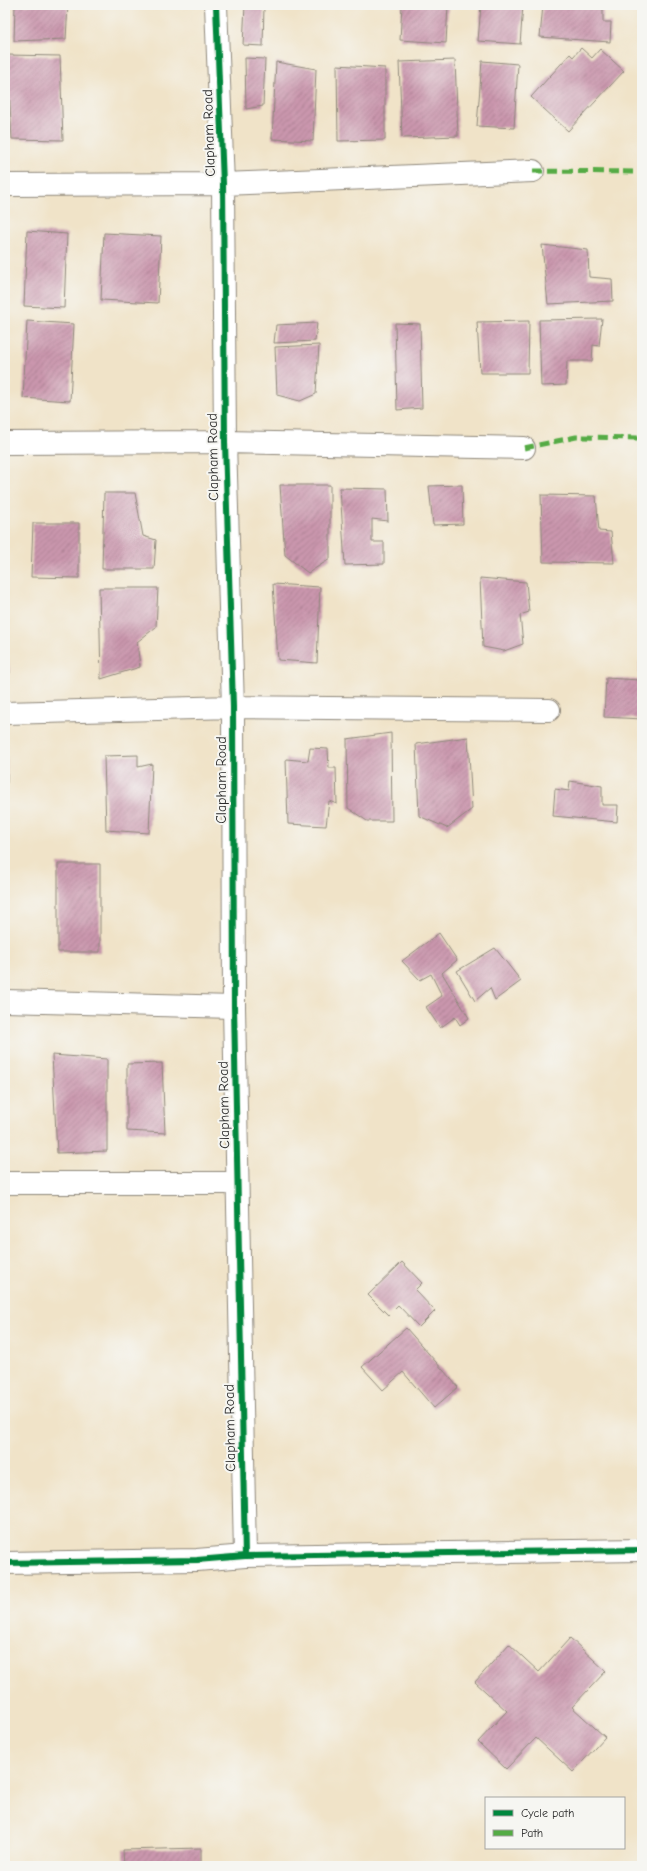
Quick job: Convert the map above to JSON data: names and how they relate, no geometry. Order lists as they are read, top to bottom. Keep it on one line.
{"streets":{"street":["Clapham Road"]},"legend":["Cycle path","Path"]}
